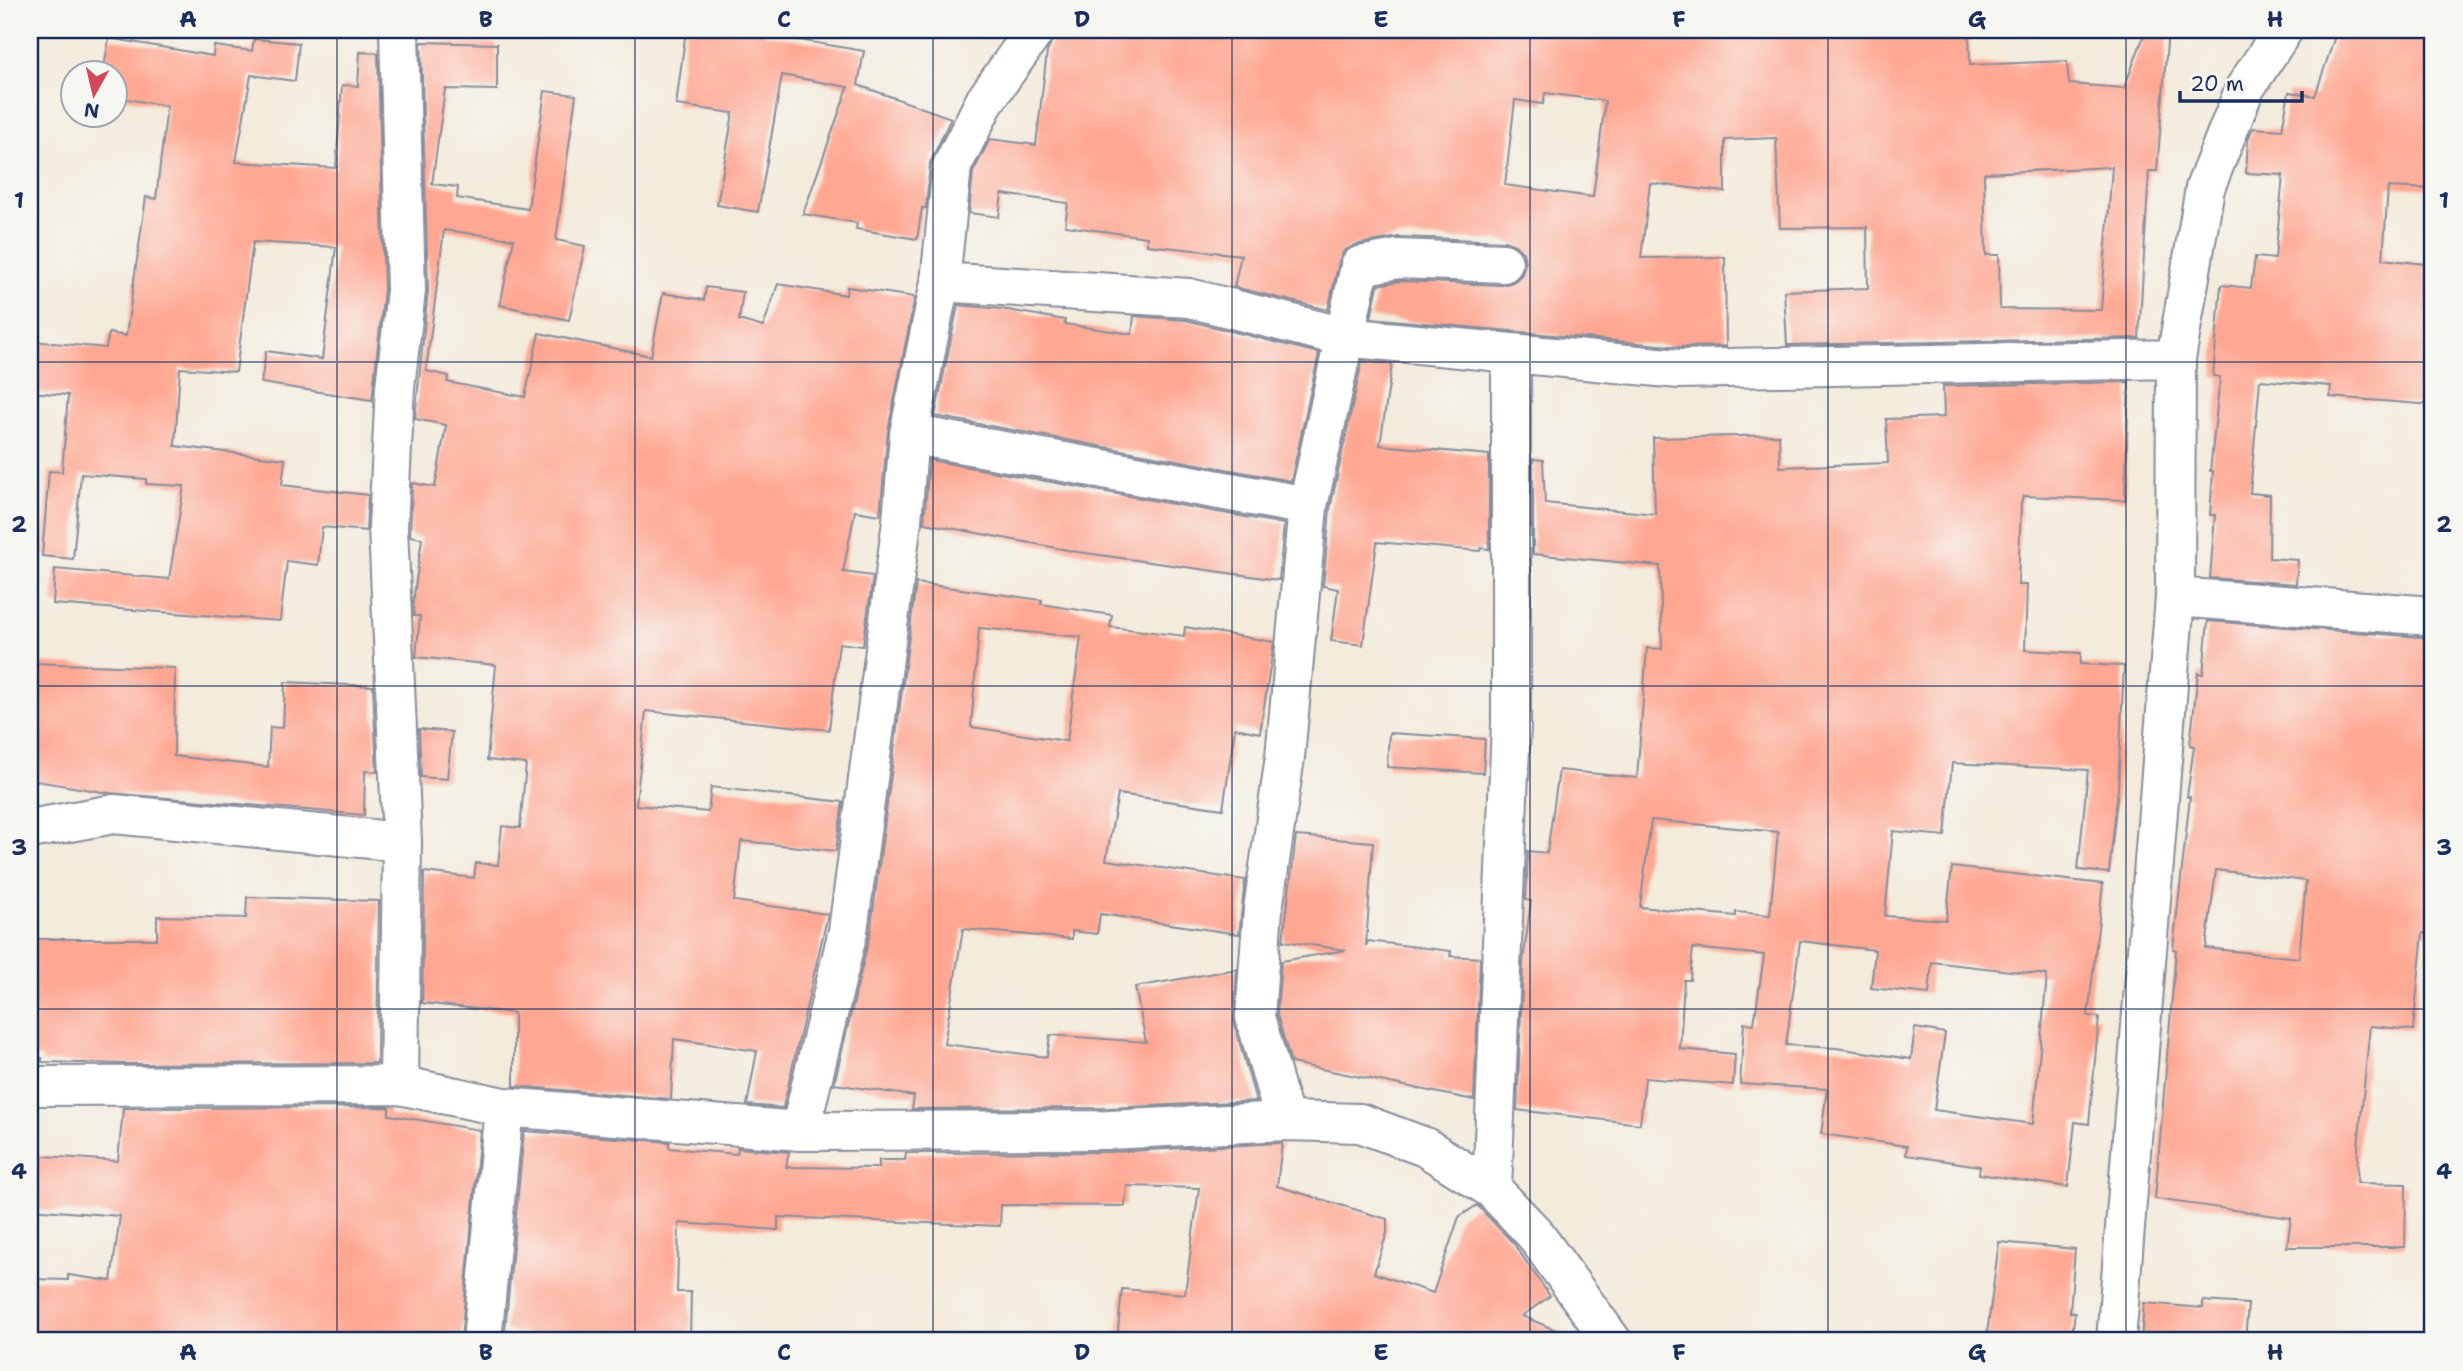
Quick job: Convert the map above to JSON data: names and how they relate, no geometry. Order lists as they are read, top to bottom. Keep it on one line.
{"scale_bar":"20 m","north":"bottom","grid":{"columns":["A","B","C","D","E","F","G","H"],"rows":["1","2","3","4"]}}
